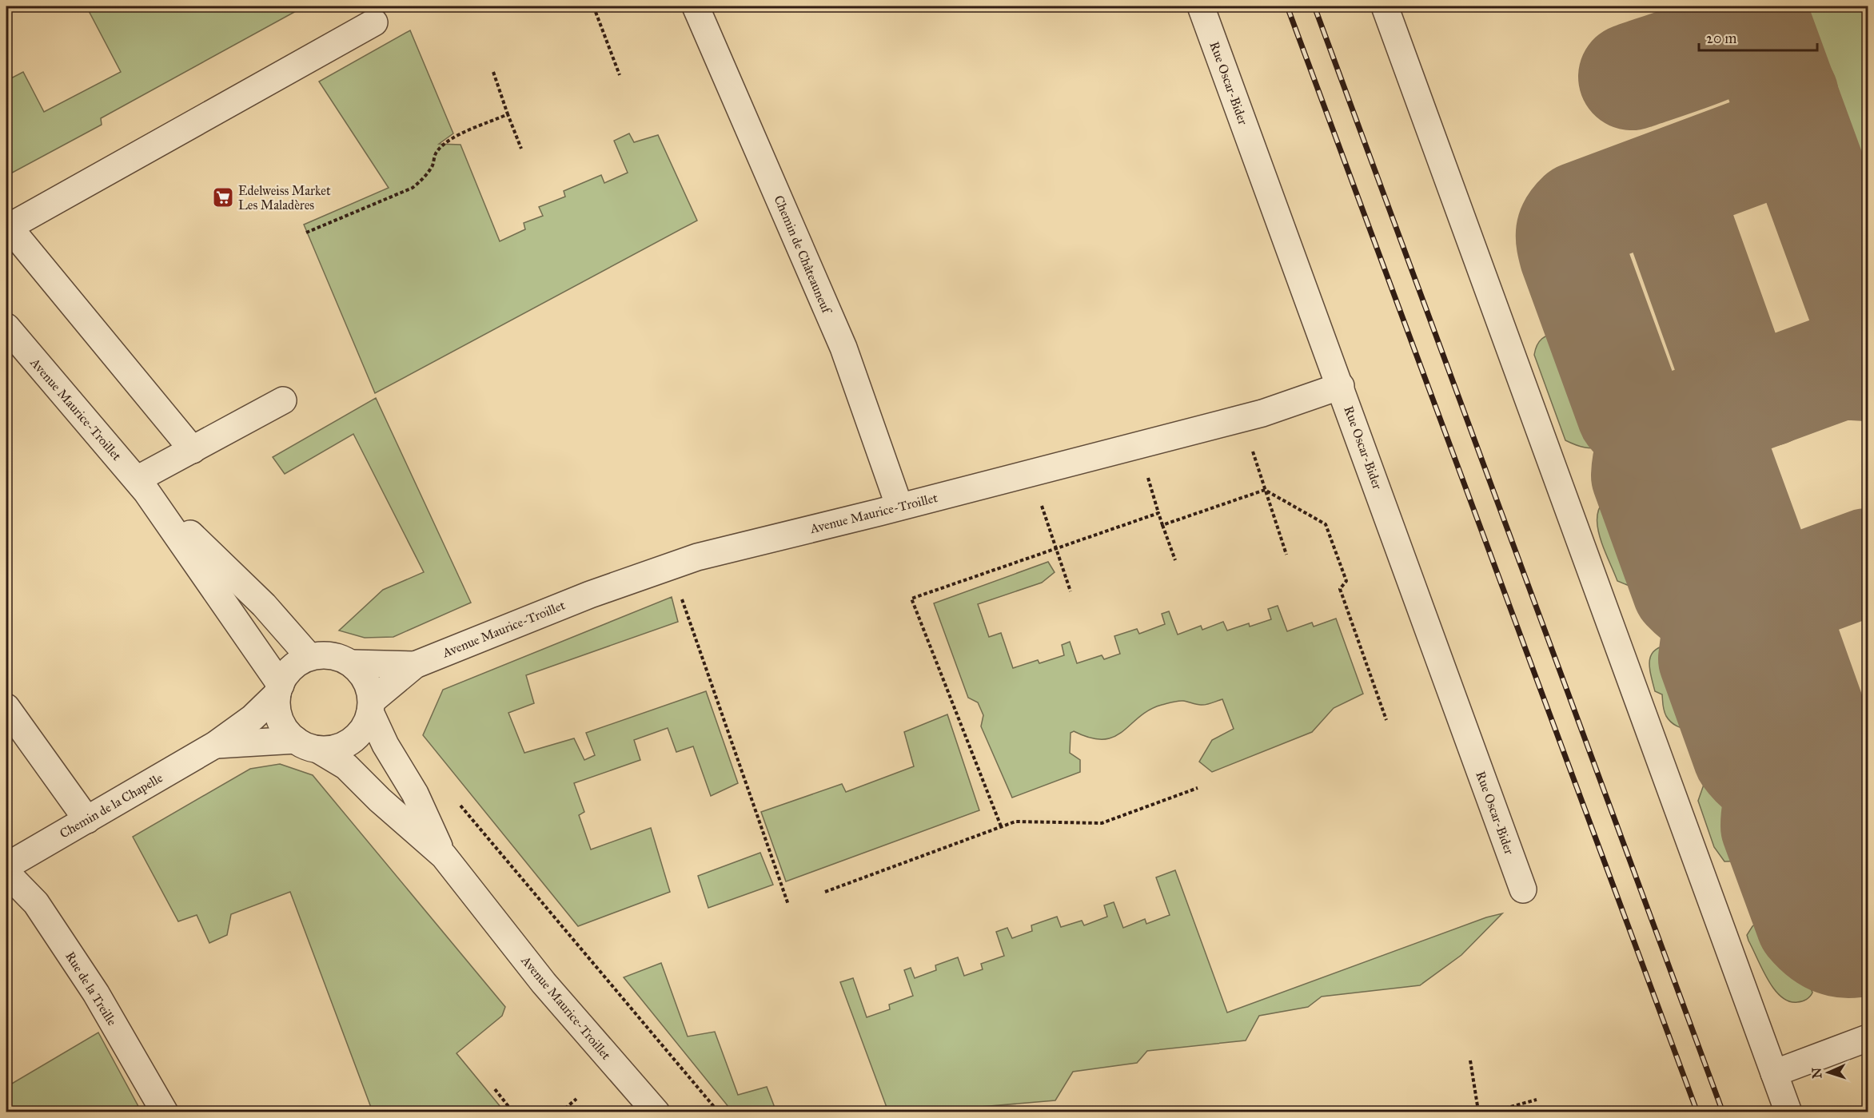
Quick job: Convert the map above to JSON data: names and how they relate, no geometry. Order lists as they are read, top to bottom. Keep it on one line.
{"streets":{"street":["Rue Oscar-Bider","Chemin de Châteauneuf","Avenue Maurice-Troillet","Chemin de la Chapelle","Rue de la Treille"]},"crossings":[["Rue Oscar-Bider","Avenue Maurice-Troillet"],["Chemin de Châteauneuf","Avenue Maurice-Troillet"],["Avenue Maurice-Troillet","Chemin de la Chapelle"]],"places":{"supermarket":["Edelweiss Market Les Maladères"]},"scale_bar":"20 m","north":"left"}
